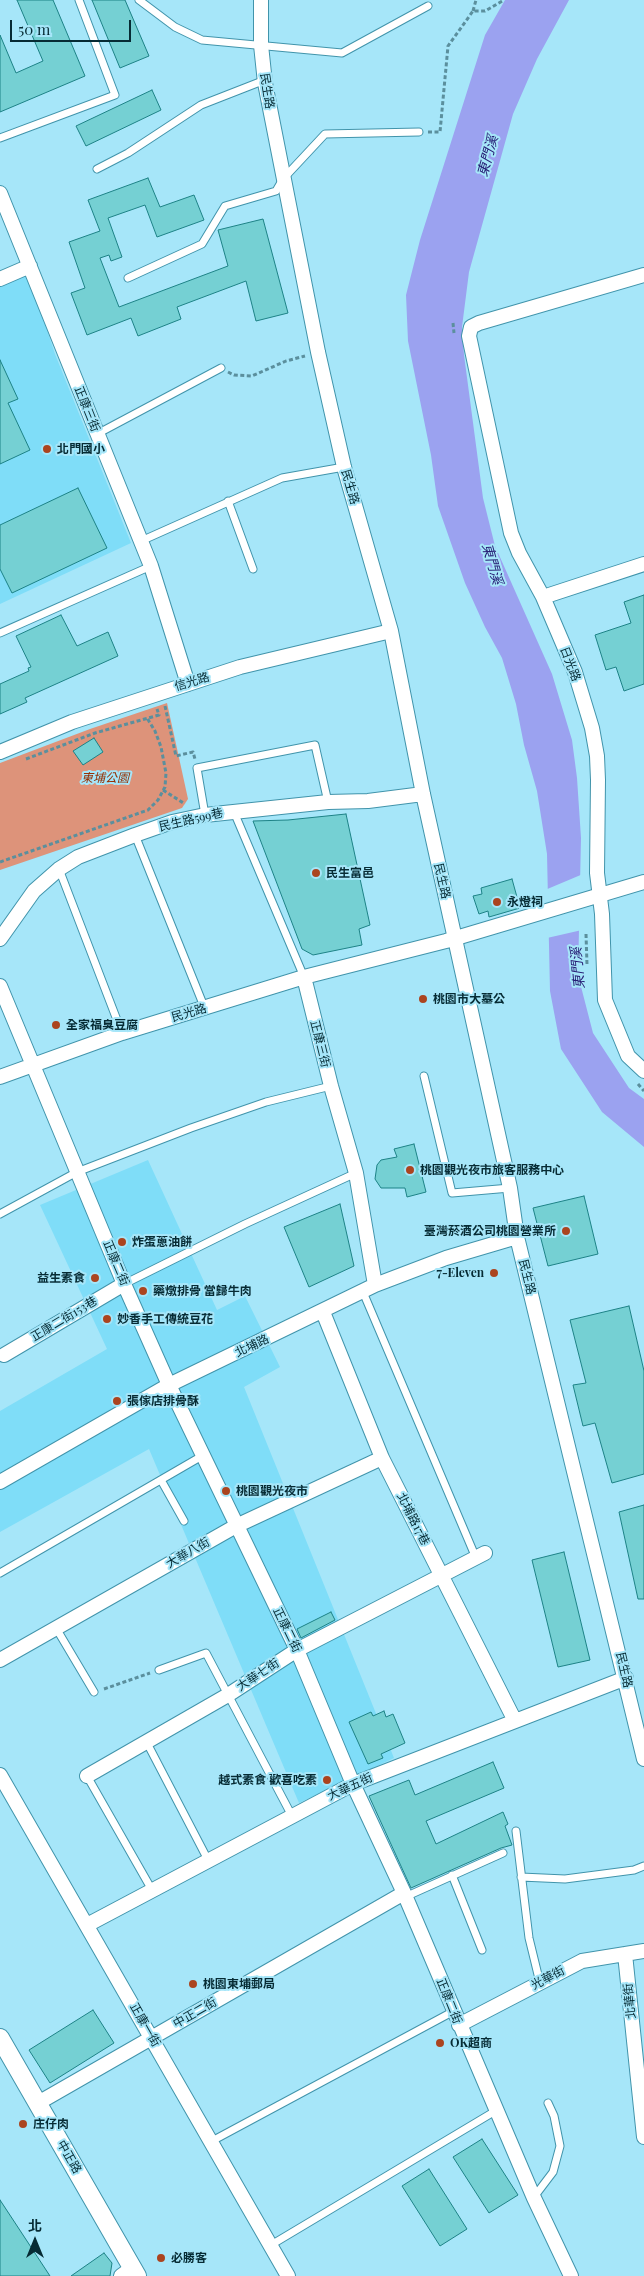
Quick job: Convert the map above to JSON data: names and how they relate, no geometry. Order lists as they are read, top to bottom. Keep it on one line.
{"streets":{"street":["民生路","正康三街","日光路","信光路","民生路599巷","民光路","正康二街","正康二街153巷","北埔路","北埔路17巷","大華八街","大華七街","大華五街","光華街","北華街","中正二街","正康一街","中正路"]},"crossings":[["民生路","信光路"],["民生路","民生路599巷"],["民生路","民光路"],["民生路","北埔路"],["民生路","大華五街"],["正康三街","信光路"],["正康三街","民生路599巷"],["正康三街","民光路"],["正康三街","北埔路"],["民光路","正康二街"],["正康二街","正康二街153巷"],["正康二街","北埔路"],["正康二街","大華八街"],["正康二街","大華七街"],["正康二街","大華五街"],["正康二街","光華街"],["正康二街","中正二街"],["北埔路","北埔路17巷"],["北埔路17巷","大華八街"],["北埔路17巷","大華七街"],["北埔路17巷","大華五街"],["大華五街","正康一街"],["光華街","北華街"],["中正二街","正康一街"],["中正二街","中正路"]],"water":["東門溪"],"parks":["東埔公園"],"places":["北門國小","民生富邑","永燈祠","桃園市大墓公","全家福臭豆腐","桃園觀光夜市旅客服務中心","臺灣菸酒公司桃園營業所","炸蛋蔥油餅","7-Eleven","益生素食","藥燉排骨 當歸牛肉","妙香手工傳統豆花","張傢店排骨酥","桃園觀光夜市","越式素食 歡喜吃素","桃園東埔郵局","OK超商","庄仔肉","必勝客"],"scale_bar":"50 m","north":"top"}
